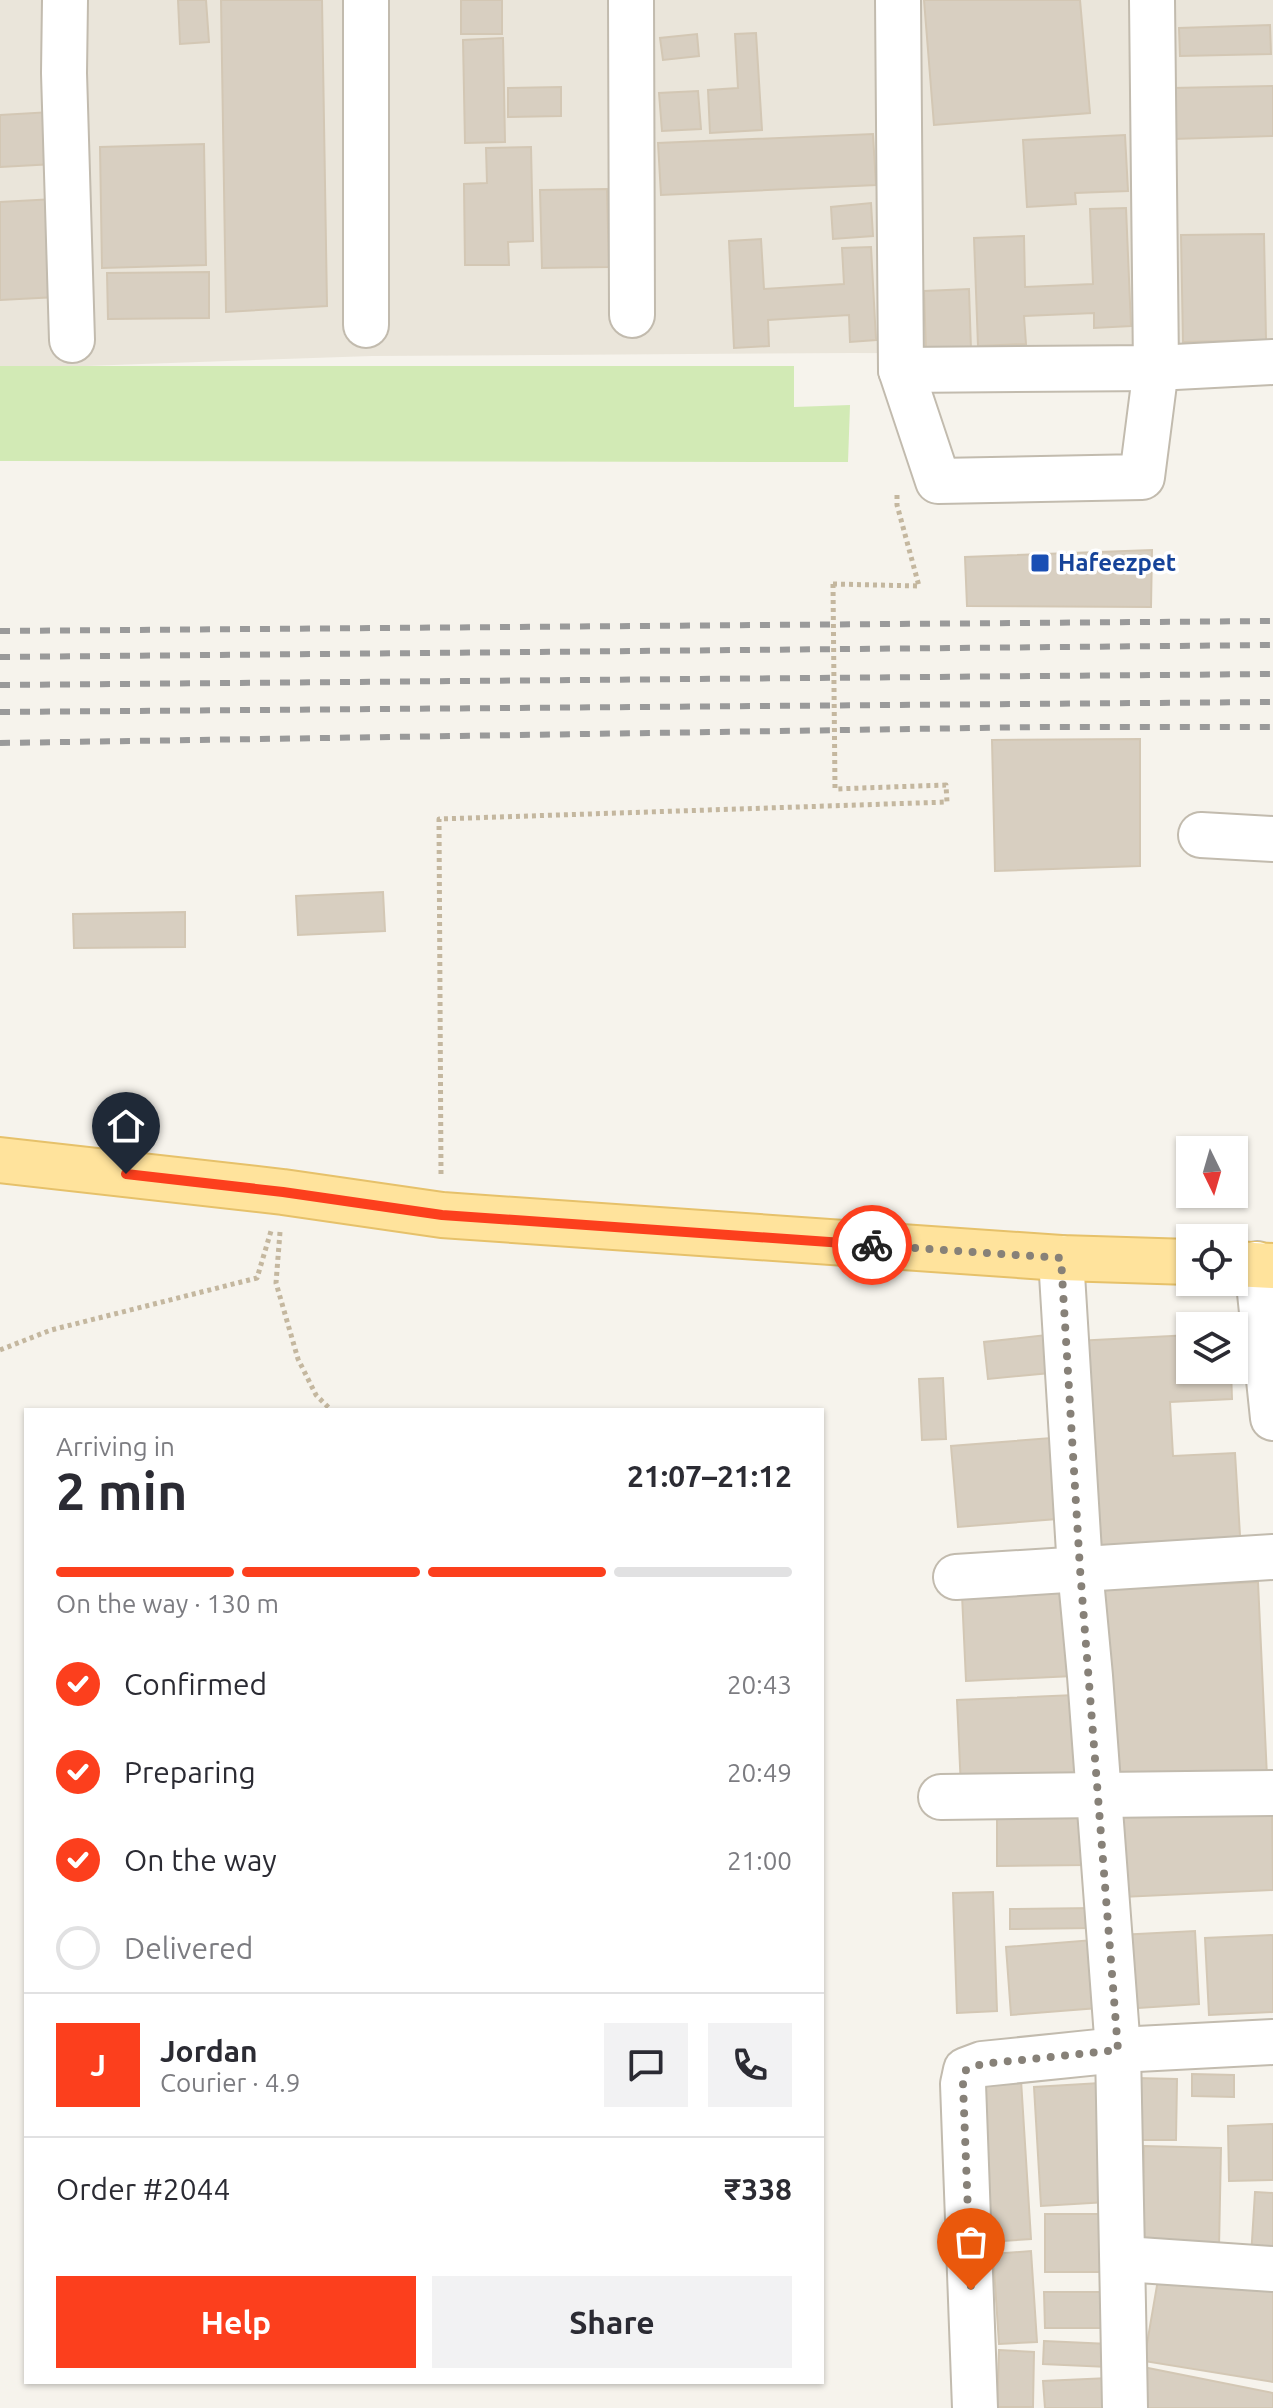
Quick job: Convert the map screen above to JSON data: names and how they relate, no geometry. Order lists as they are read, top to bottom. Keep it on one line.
{"places":{"transit":["Hafeezpet"]},"north":"bottom","page":{"heading":["2 min","Arriving in","21:07–21:12"],"panel":["Jordan","Courier · 4.9","Order #2044","₹338"],"bar":"On the way · 130 m","list":[["Confirmed","20:43"],["Preparing","20:49"],["On the way","21:00"],"Delivered"],"round":"J","buttons":["Help","Share"]}}
